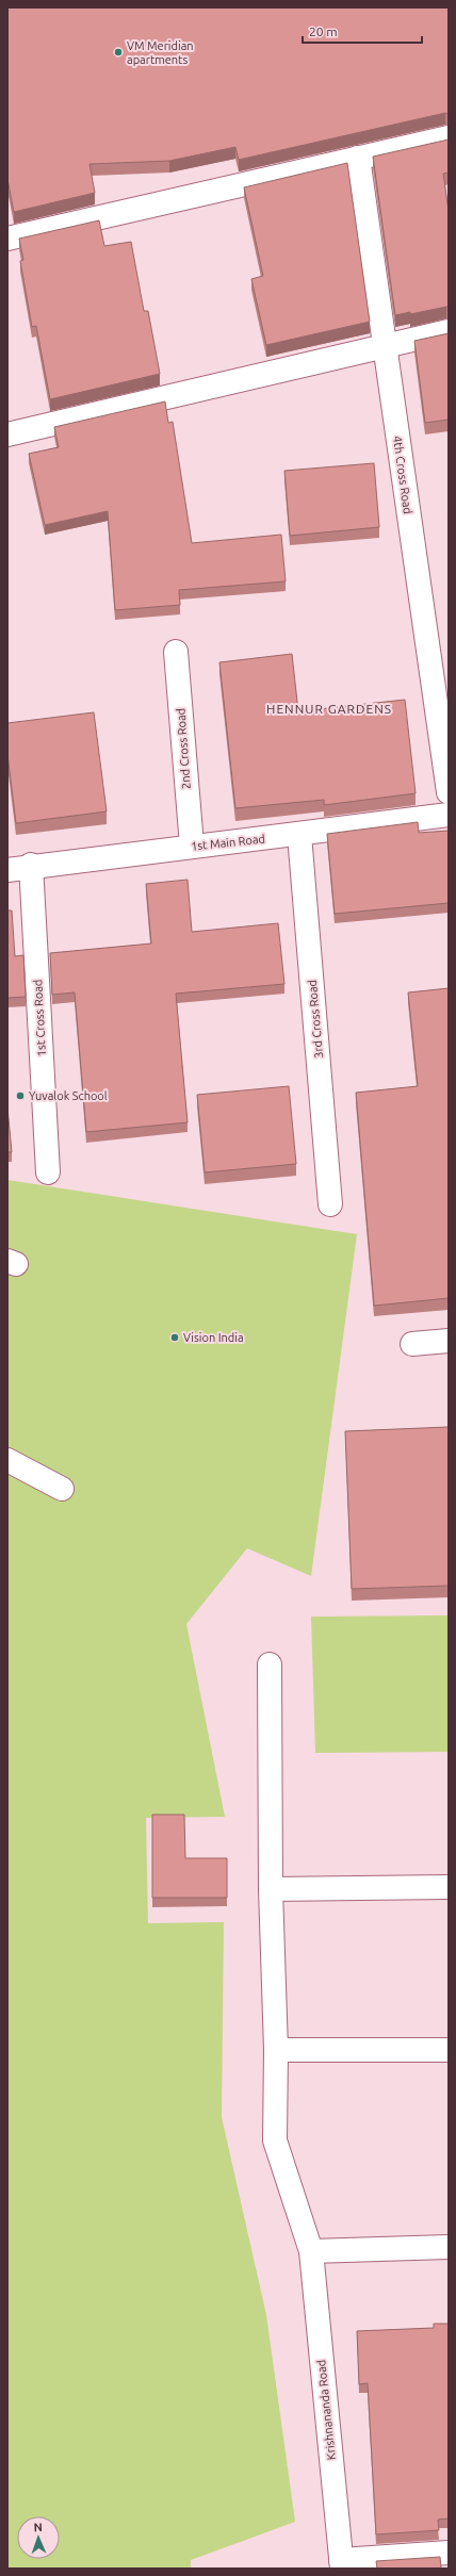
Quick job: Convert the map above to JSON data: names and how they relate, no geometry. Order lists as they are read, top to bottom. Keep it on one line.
{"streets":{"street":["4th Cross Road","2nd Cross Road","1st Main Road","1st Cross Road","3rd Cross Road","Krishnananda Road"]},"crossings":[["2nd Cross Road","1st Main Road"],["1st Main Road","1st Cross Road"],["1st Main Road","3rd Cross Road"]],"districts":["HENNUR GARDENS"],"places":["VM Meridian apartments","Yuvalok School","Vision India"],"scale_bar":"20 m","north":"top"}
